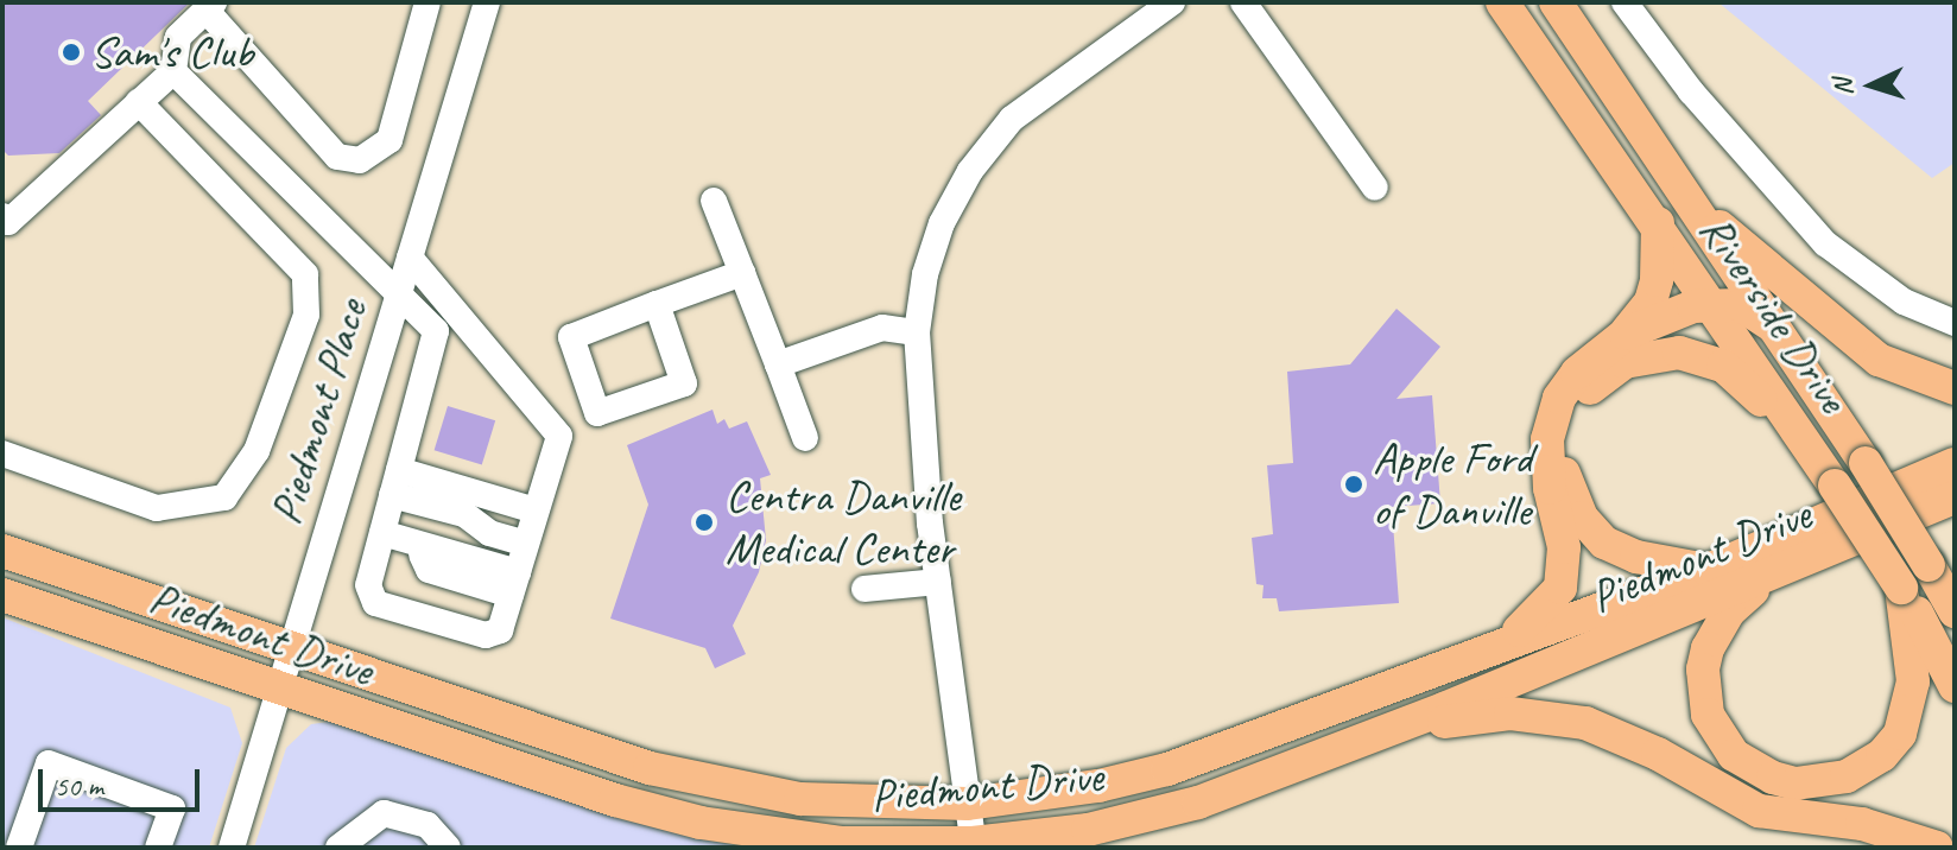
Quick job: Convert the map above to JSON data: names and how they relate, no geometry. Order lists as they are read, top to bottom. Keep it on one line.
{"streets":{"main road":["Riverside Drive","Piedmont Drive"],"street":["Piedmont Place"]},"crossings":[["Piedmont Place","Piedmont Drive"]],"places":["Sam's Club","Apple Ford of Danville","Centra Danville Medical Center"],"scale_bar":"50 m","north":"left"}
